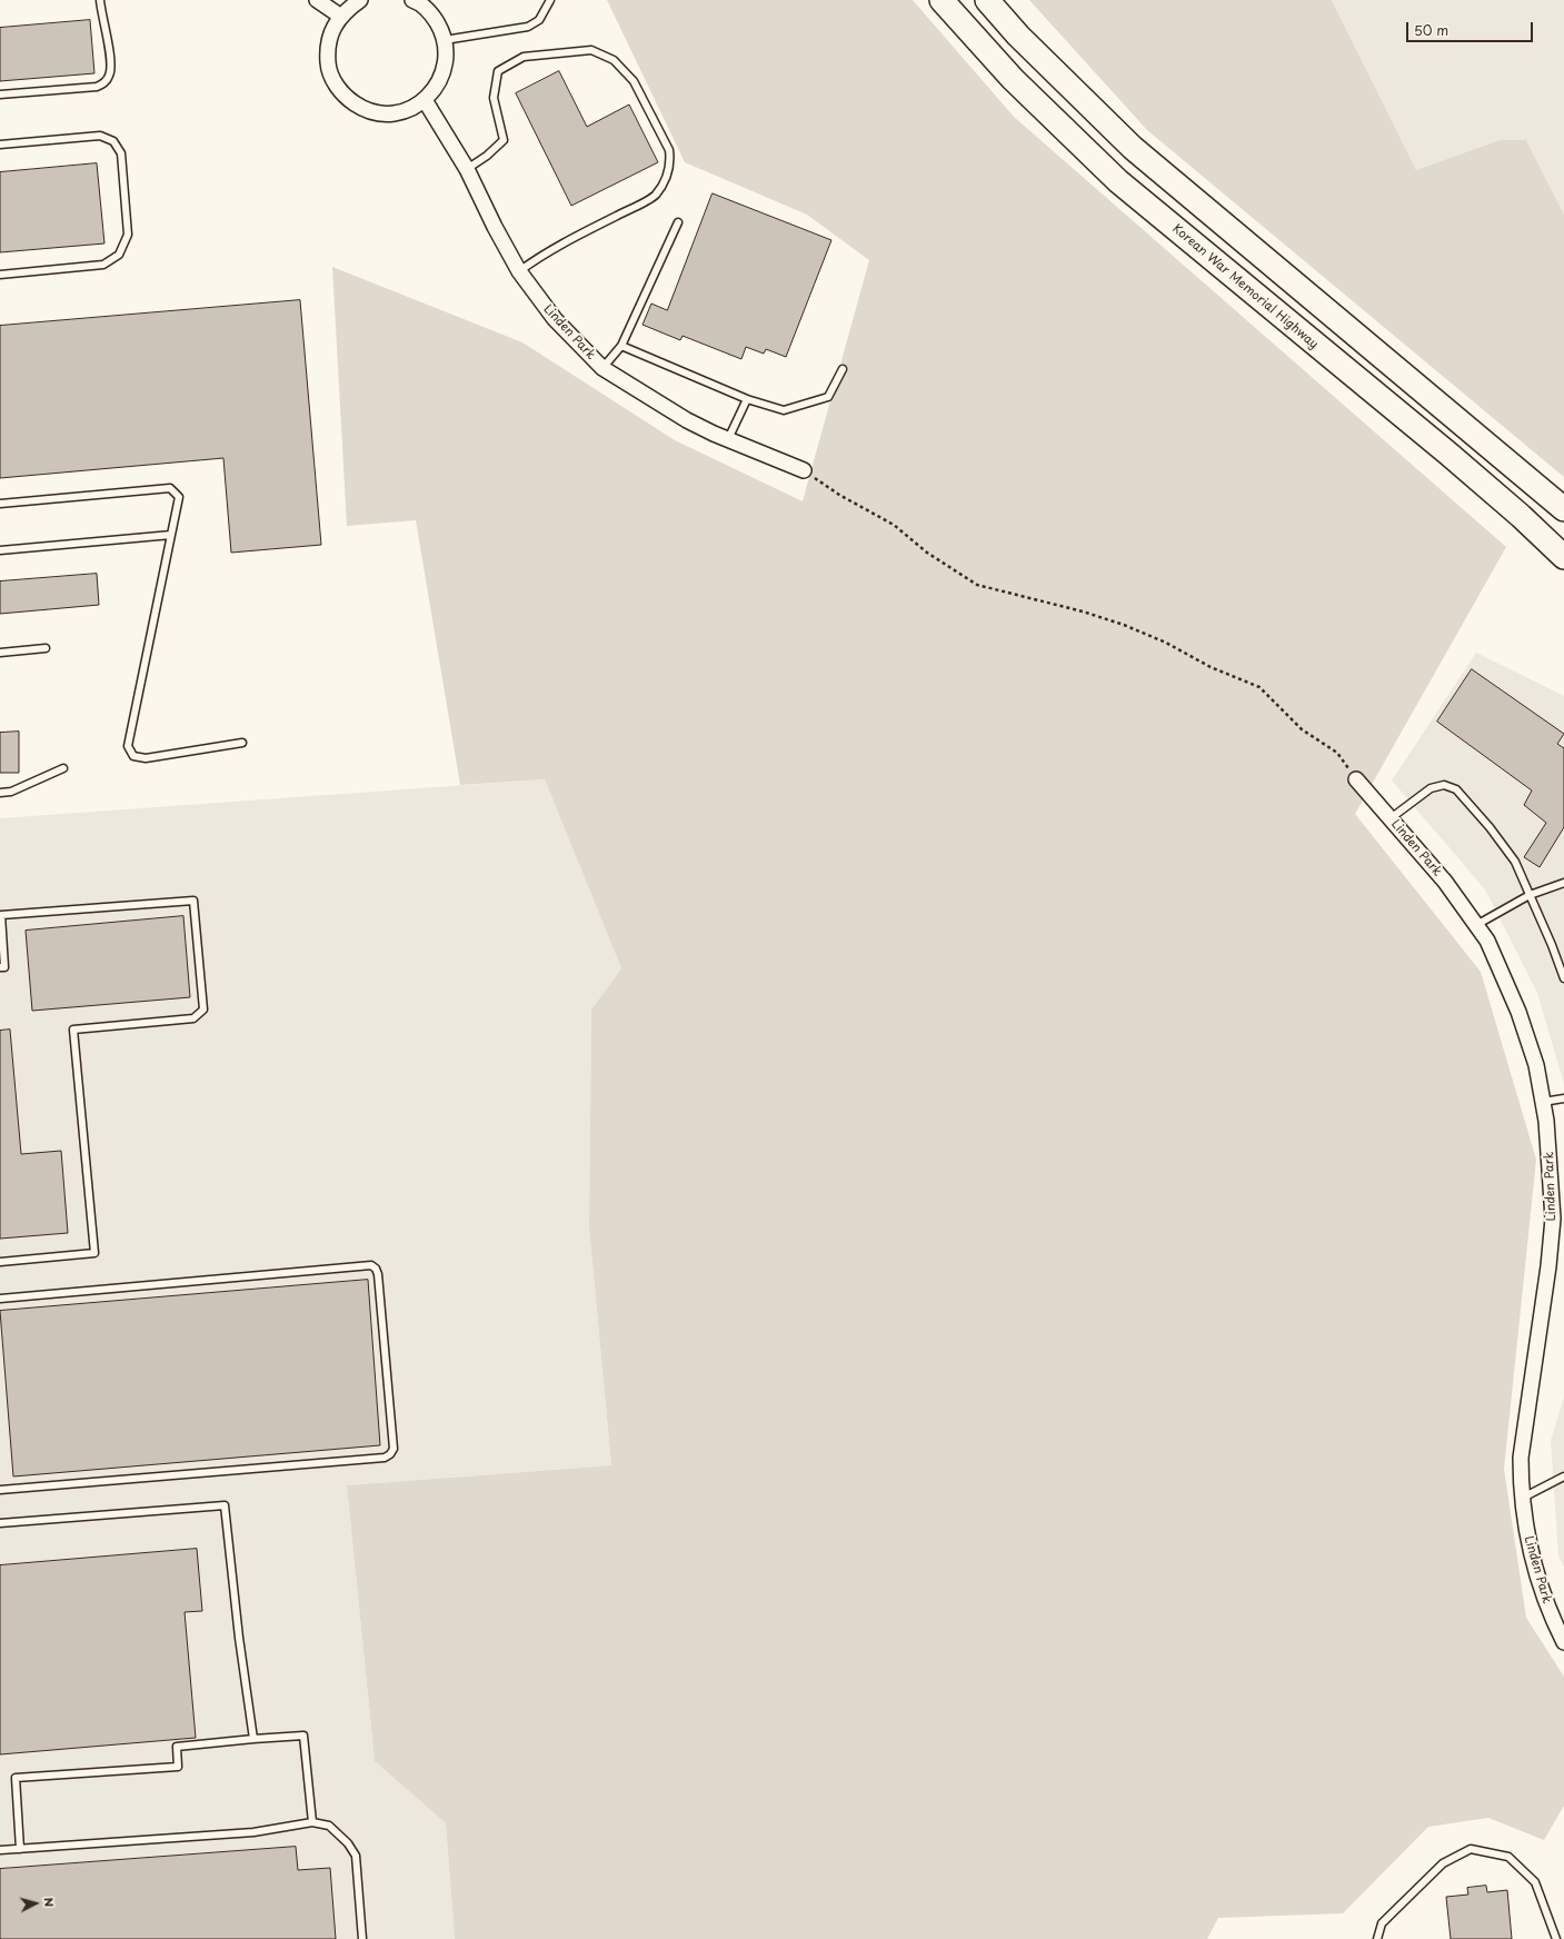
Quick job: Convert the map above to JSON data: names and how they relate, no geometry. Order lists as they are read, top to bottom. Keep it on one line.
{"streets":{"main road":["Korean War Memorial Highway"],"street":["Linden Park"]},"scale_bar":"50 m","north":"right"}
